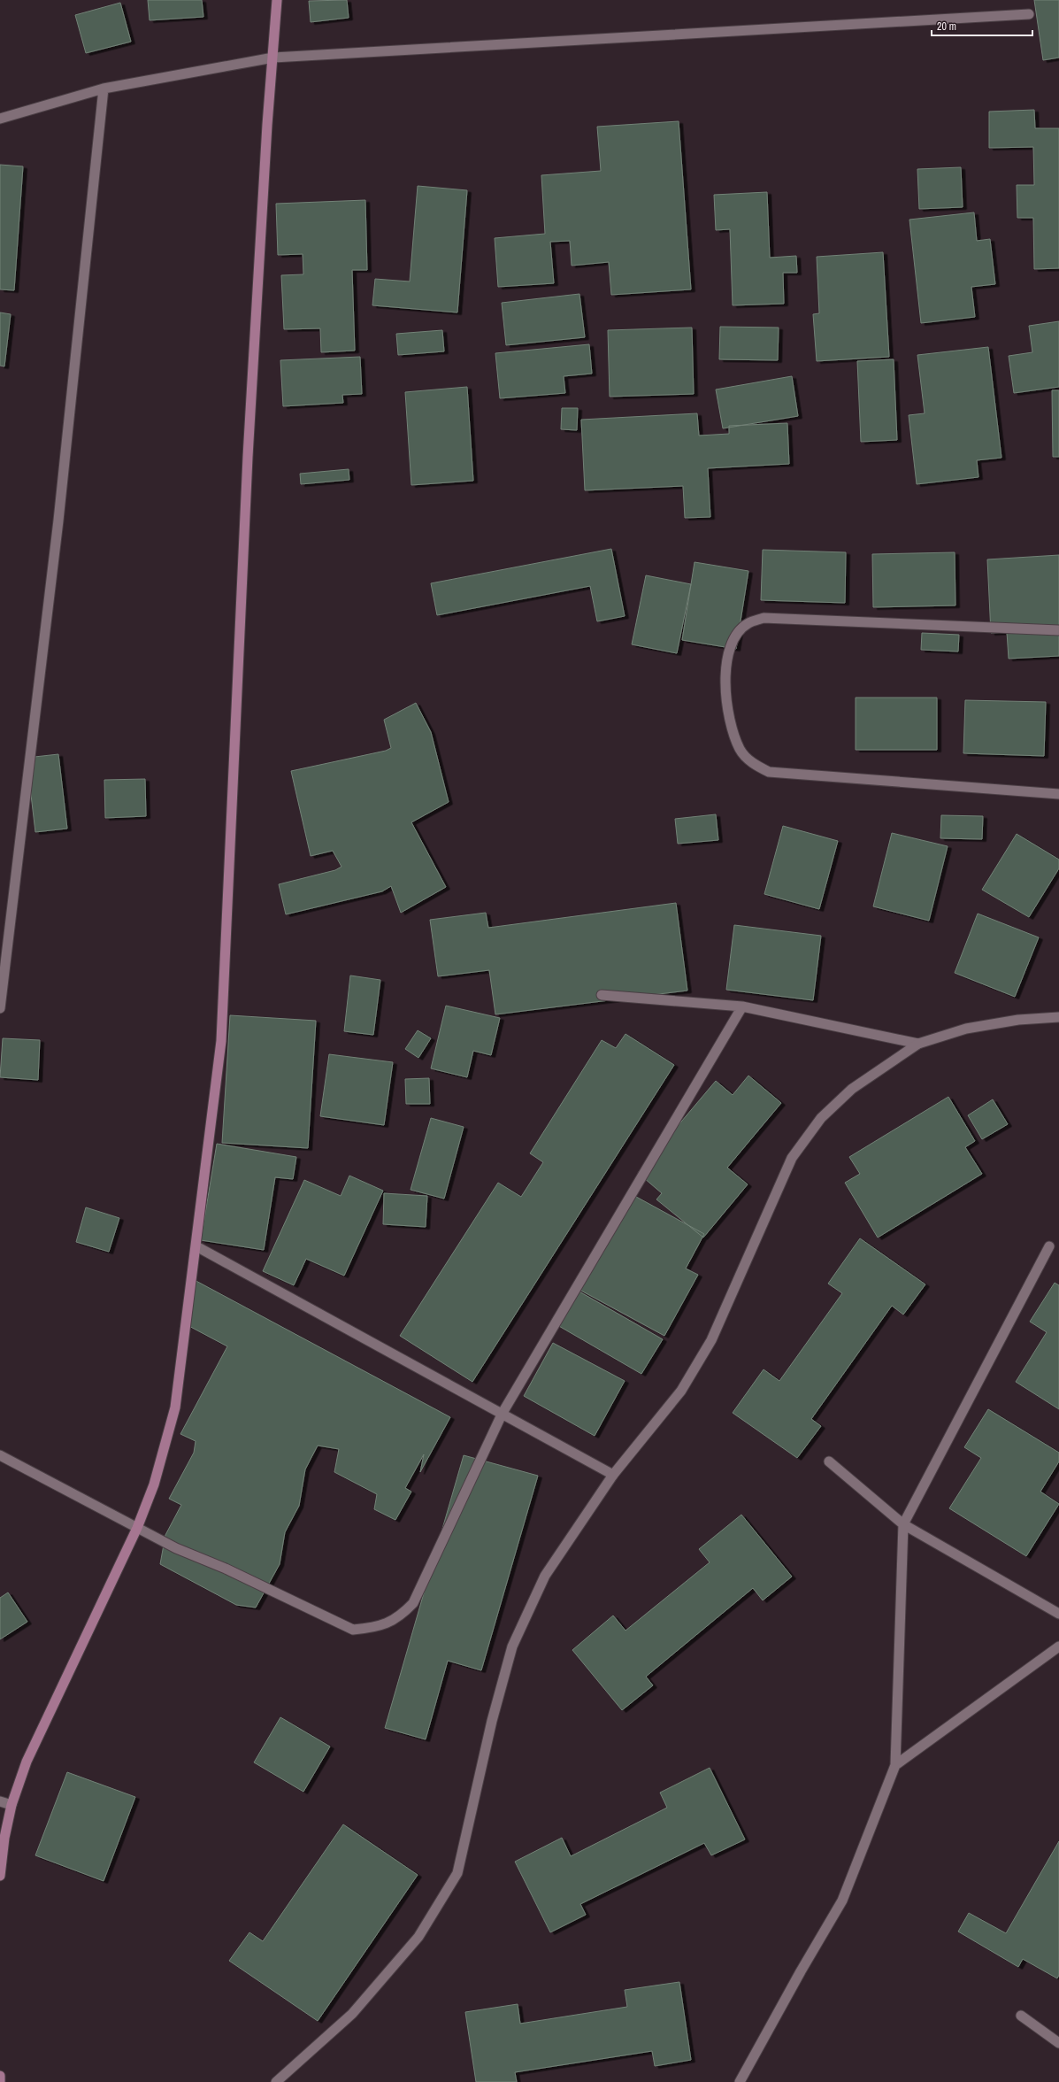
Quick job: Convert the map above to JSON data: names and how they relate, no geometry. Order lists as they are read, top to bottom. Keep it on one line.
{"scale_bar":"20 m"}
